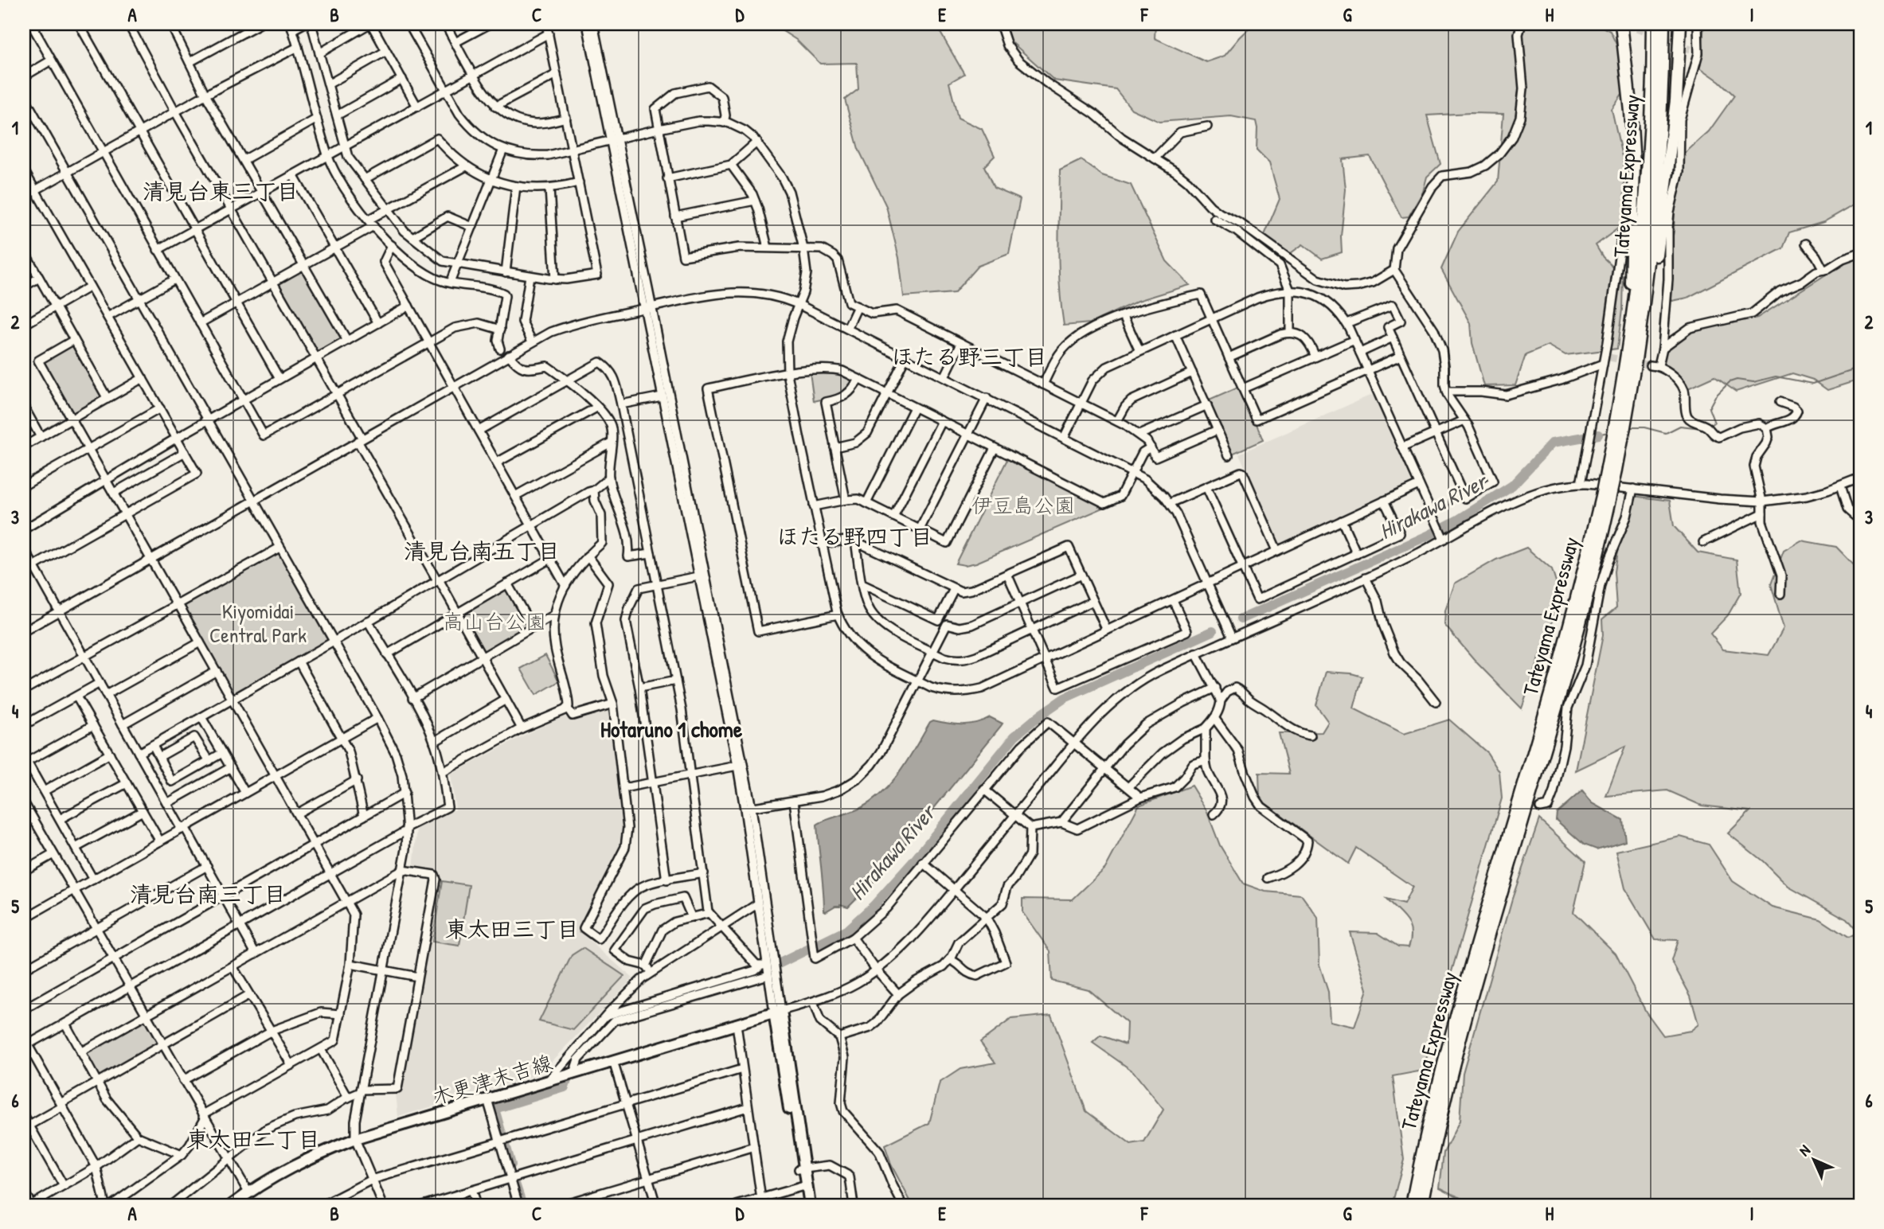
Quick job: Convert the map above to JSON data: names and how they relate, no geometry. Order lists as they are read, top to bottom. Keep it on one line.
{"streets":{"highway":["Tateyama Expressway"],"main road":["木更津末吉線"]},"districts":["清見台東三丁目","ほたる野三丁目","ほたる野四丁目","清見台南五丁目","Hotaruno 1 chome","清見台南三丁目","東太田三丁目","東太田二丁目"],"water":["Hirakawa River"],"parks":["伊豆島公園","Kiyomidai Central Park","高山台公園"],"north":"top left","grid":{"columns":["A","B","C","D","E","F","G","H","I"],"rows":["1","2","3","4","5","6"]}}
